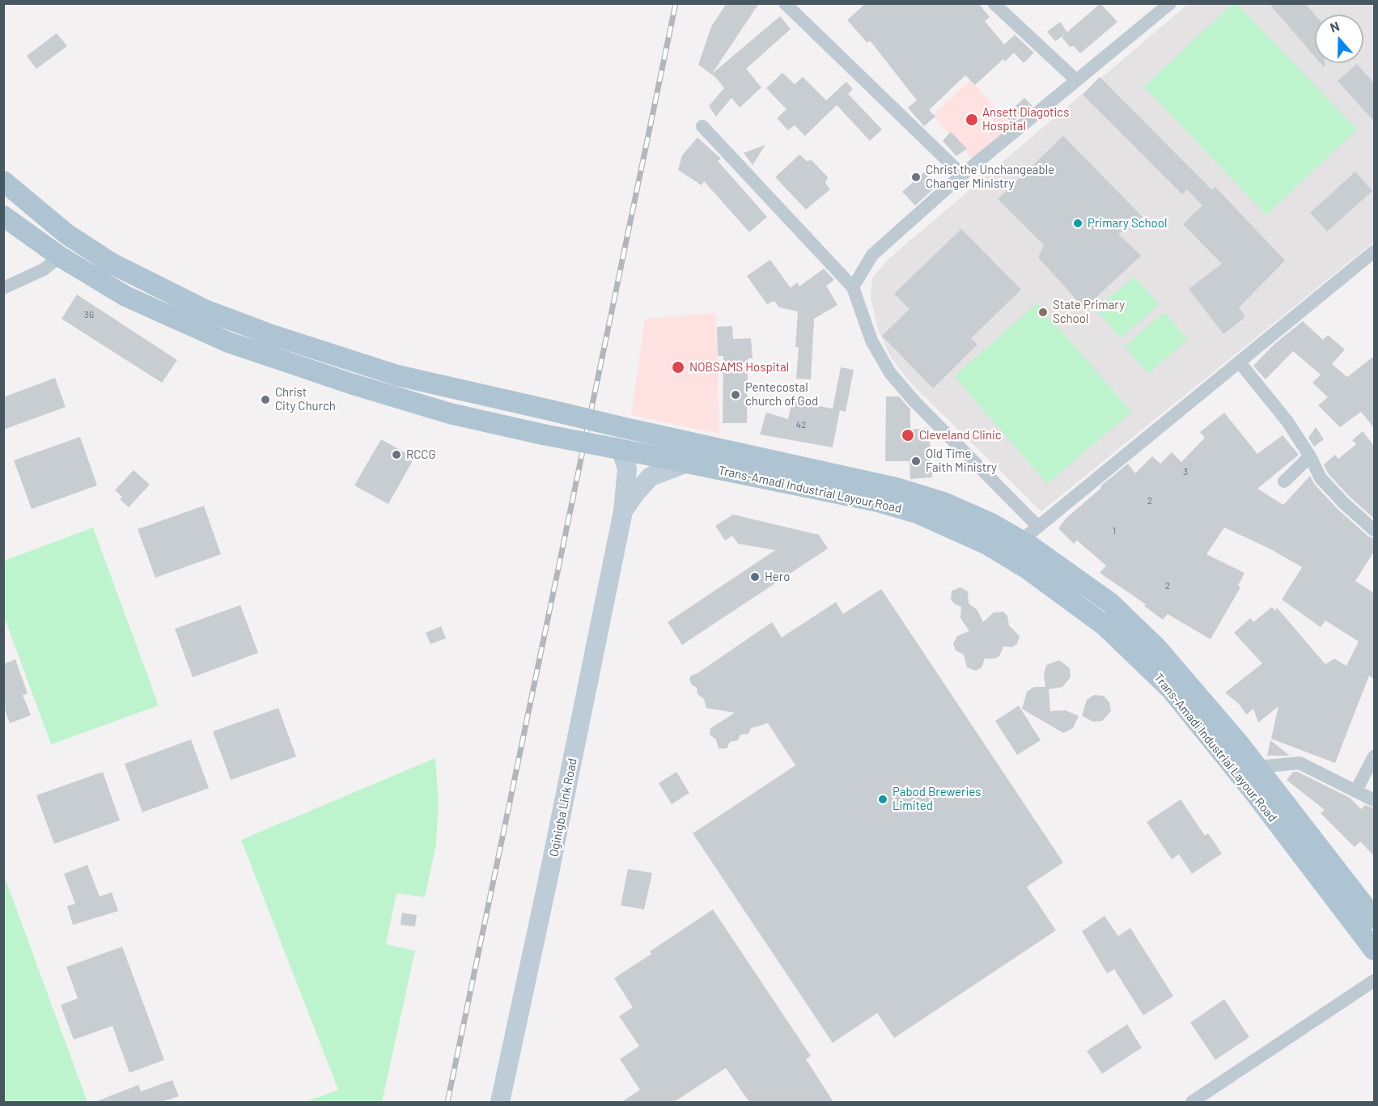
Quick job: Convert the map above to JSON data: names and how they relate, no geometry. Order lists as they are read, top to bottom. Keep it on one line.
{"streets":{"main road":["Trans-Amadi Industrial Layour Road"],"street":["Oginigba Link Road"]},"crossings":[["Trans-Amadi Industrial Layour Road","Oginigba Link Road"]],"places":["Ansett Diagotics Hospital","Christ the Unchangeable Changer Ministry","Primary School","State Primary School","NOBSAMS Hospital","Pentecostal church of God","Christ City Church","Cleveland Clinic","RCCG","Old Time Faith Ministry","Hero","Pabod Breweries Limited"],"house_numbers":["36","42","3","2","1","2"],"north":"top"}
